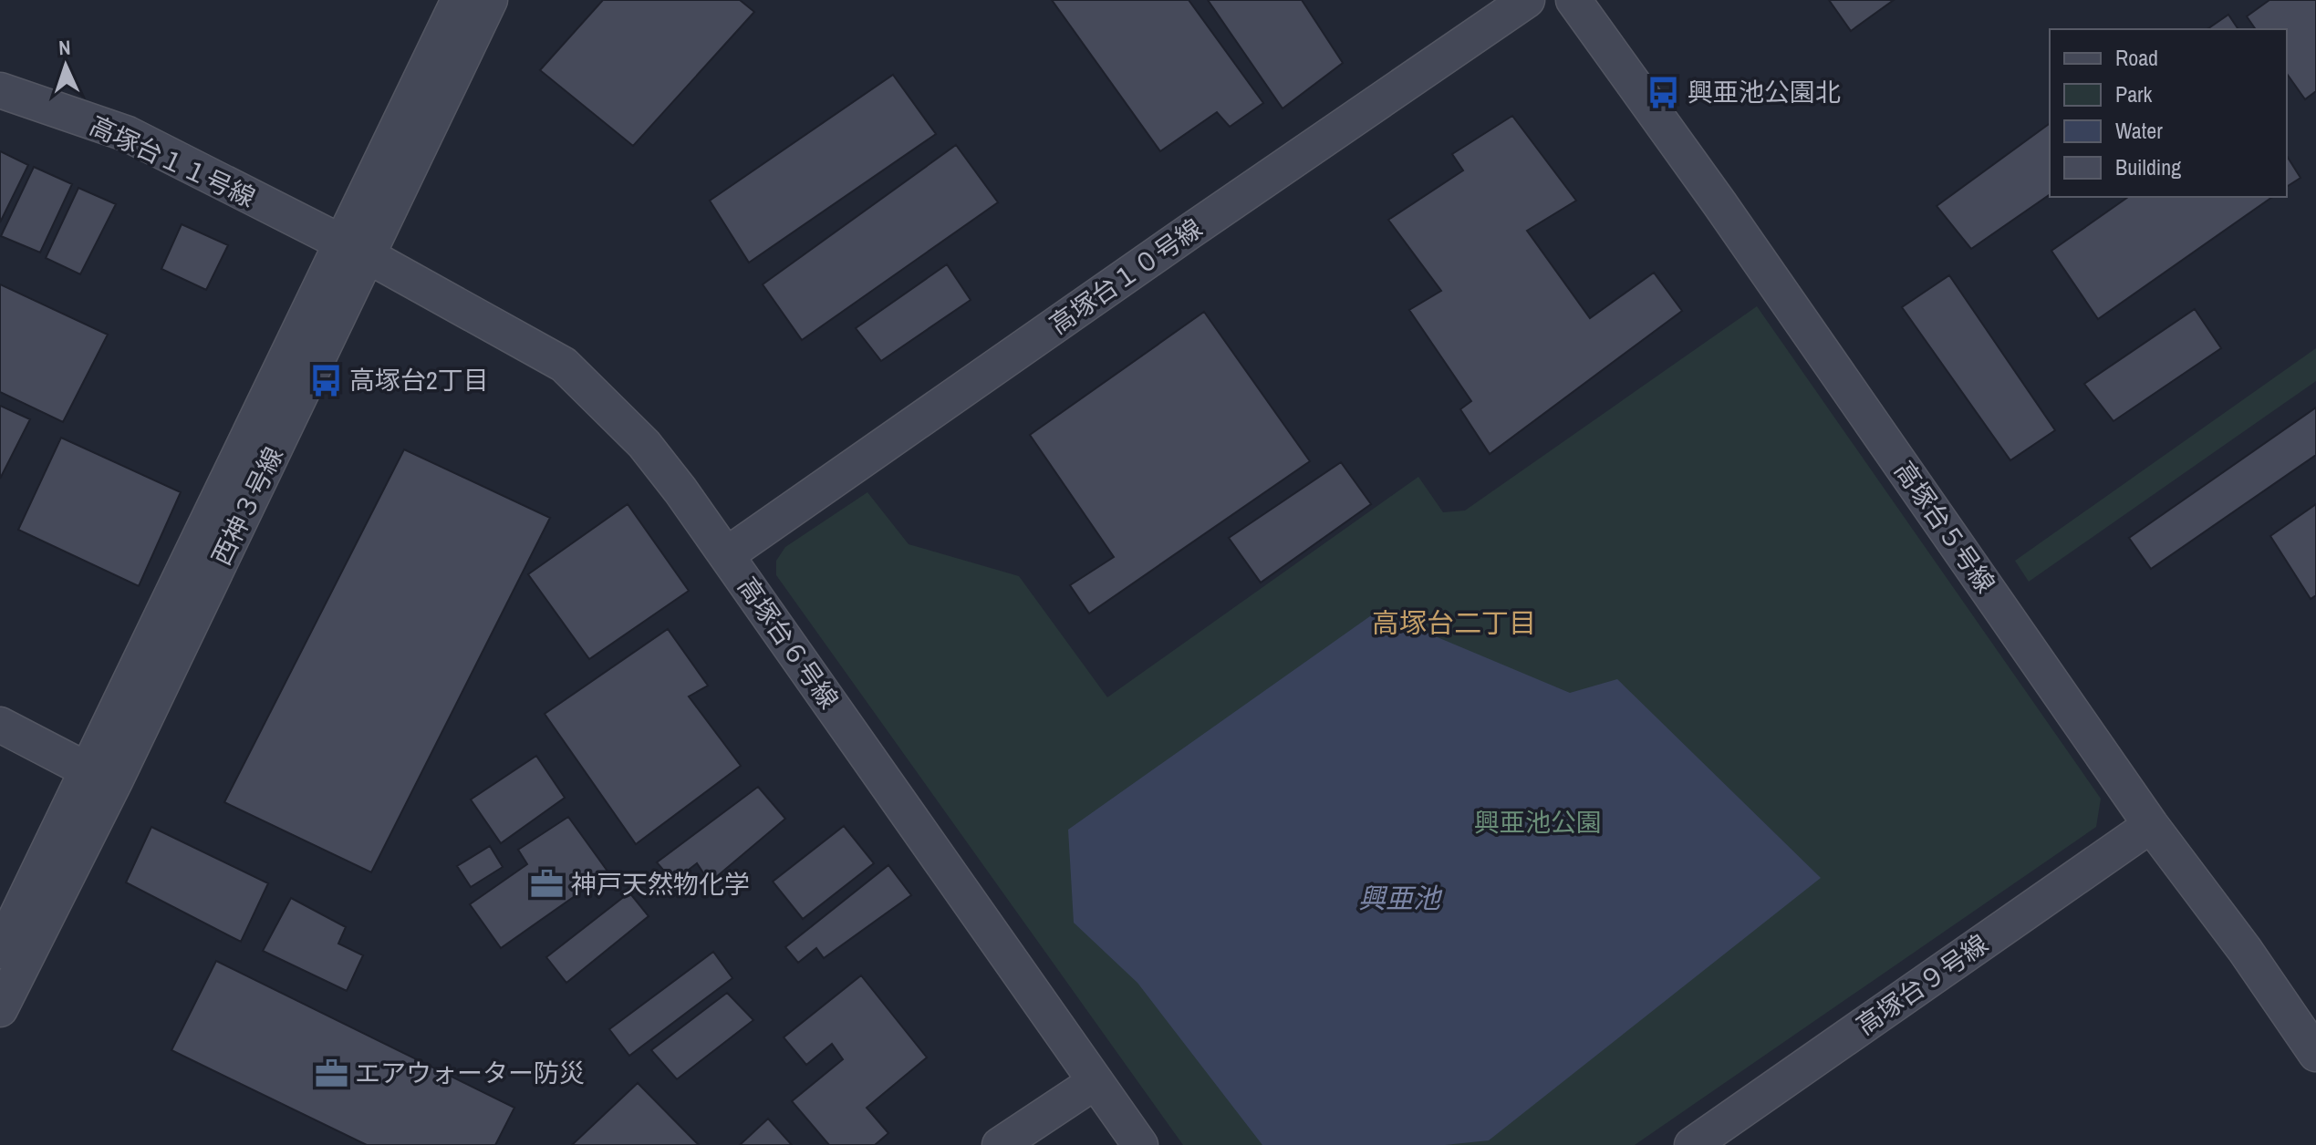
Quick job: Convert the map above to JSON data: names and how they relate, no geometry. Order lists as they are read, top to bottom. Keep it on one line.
{"streets":{"street":["高塚台１１号線","高塚台１０号線","西神３号線","高塚台５号線","高塚台６号線","高塚台９号線"]},"crossings":[["高塚台１１号線","西神３号線"],["高塚台１１号線","高塚台６号線"],["高塚台１０号線","高塚台６号線"],["西神３号線","高塚台６号線"],["高塚台５号線","高塚台９号線"]],"districts":["高塚台二丁目"],"water":["興亜池"],"parks":["興亜池公園"],"places":{"bus stop":["興亜池公園北","高塚台2丁目"],"office":["神戸天然物化学","エアウォーター防災"]},"legend":["Road","Park","Water","Building"],"north":"top"}
